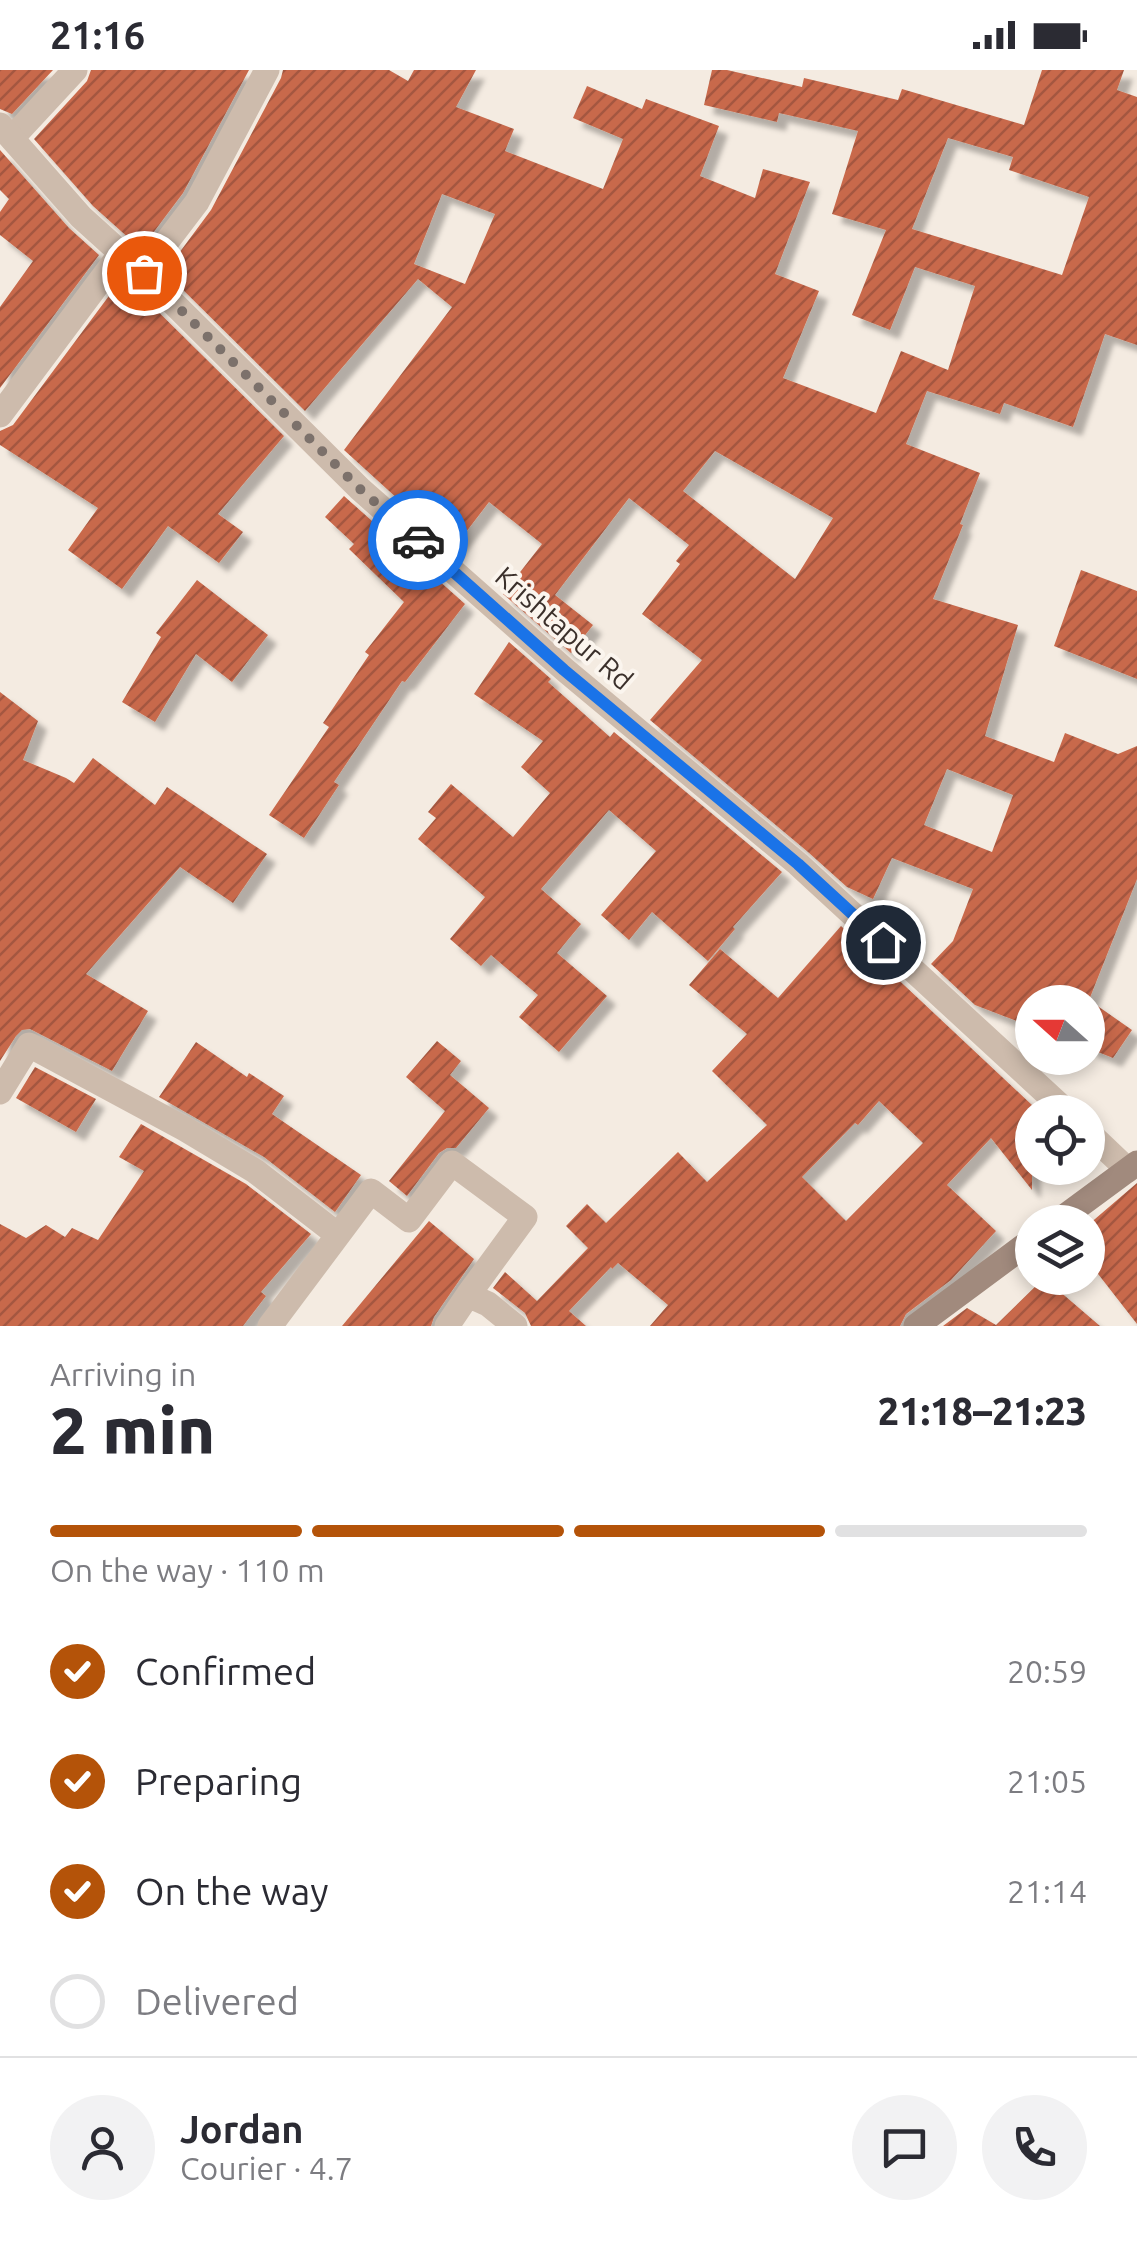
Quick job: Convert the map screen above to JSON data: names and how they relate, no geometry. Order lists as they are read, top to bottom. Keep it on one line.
{"streets":{"street":["Krishtapur Rd"]},"north":"left","page":{"status":"21:16","heading":["2 min","Arriving in","21:18–21:23"],"panel":["Jordan","Courier · 4.7"],"bar":"On the way · 110 m","list":[["Confirmed","20:59"],["Preparing","21:05"],["On the way","21:14"],"Delivered"]}}
